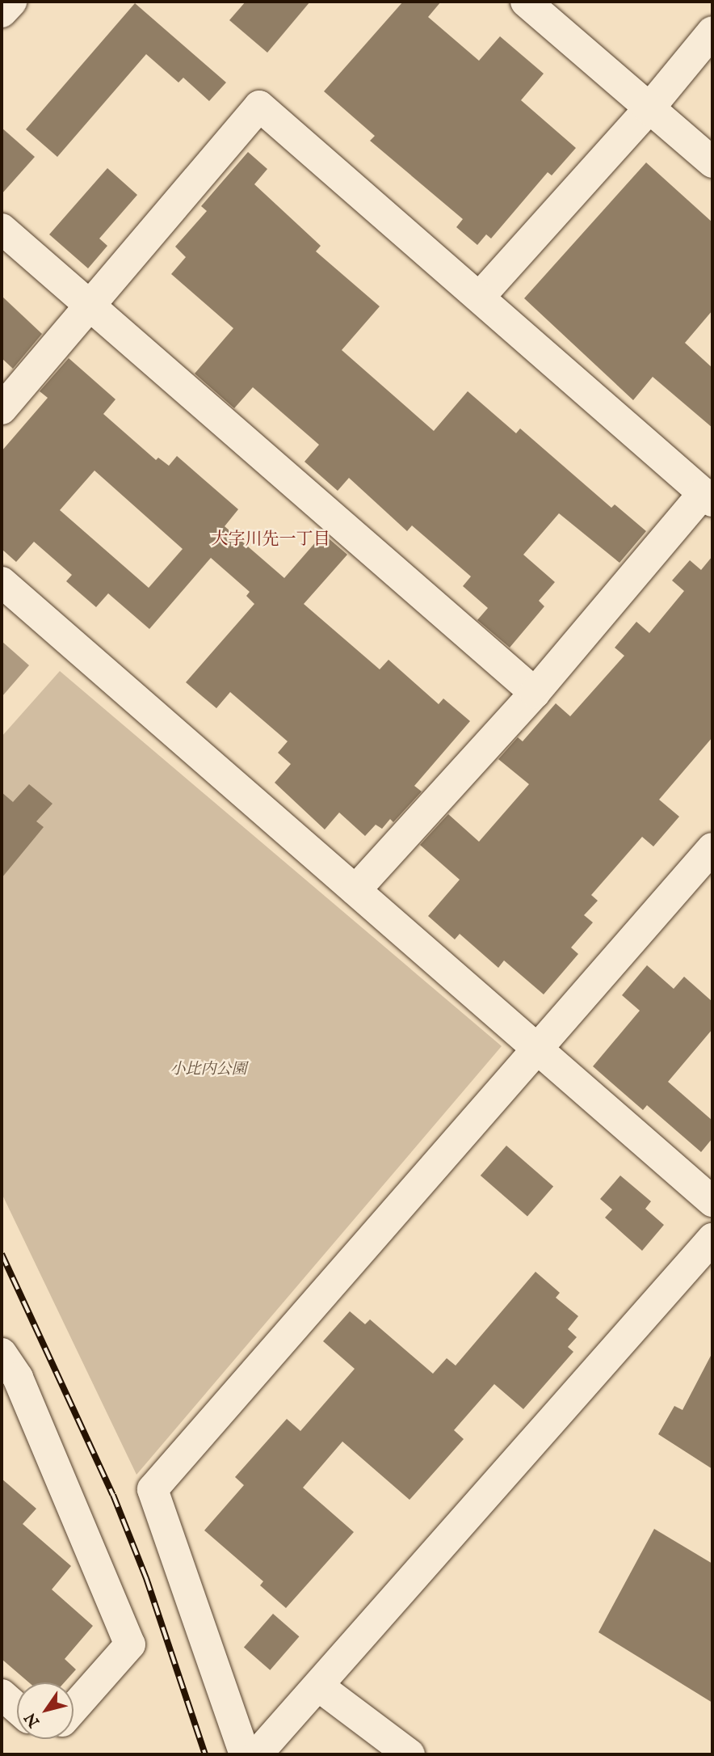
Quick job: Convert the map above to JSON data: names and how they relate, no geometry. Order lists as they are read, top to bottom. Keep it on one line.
{"districts":["大字川先一丁目"],"parks":["小比内公園"],"north":"bottom left"}
